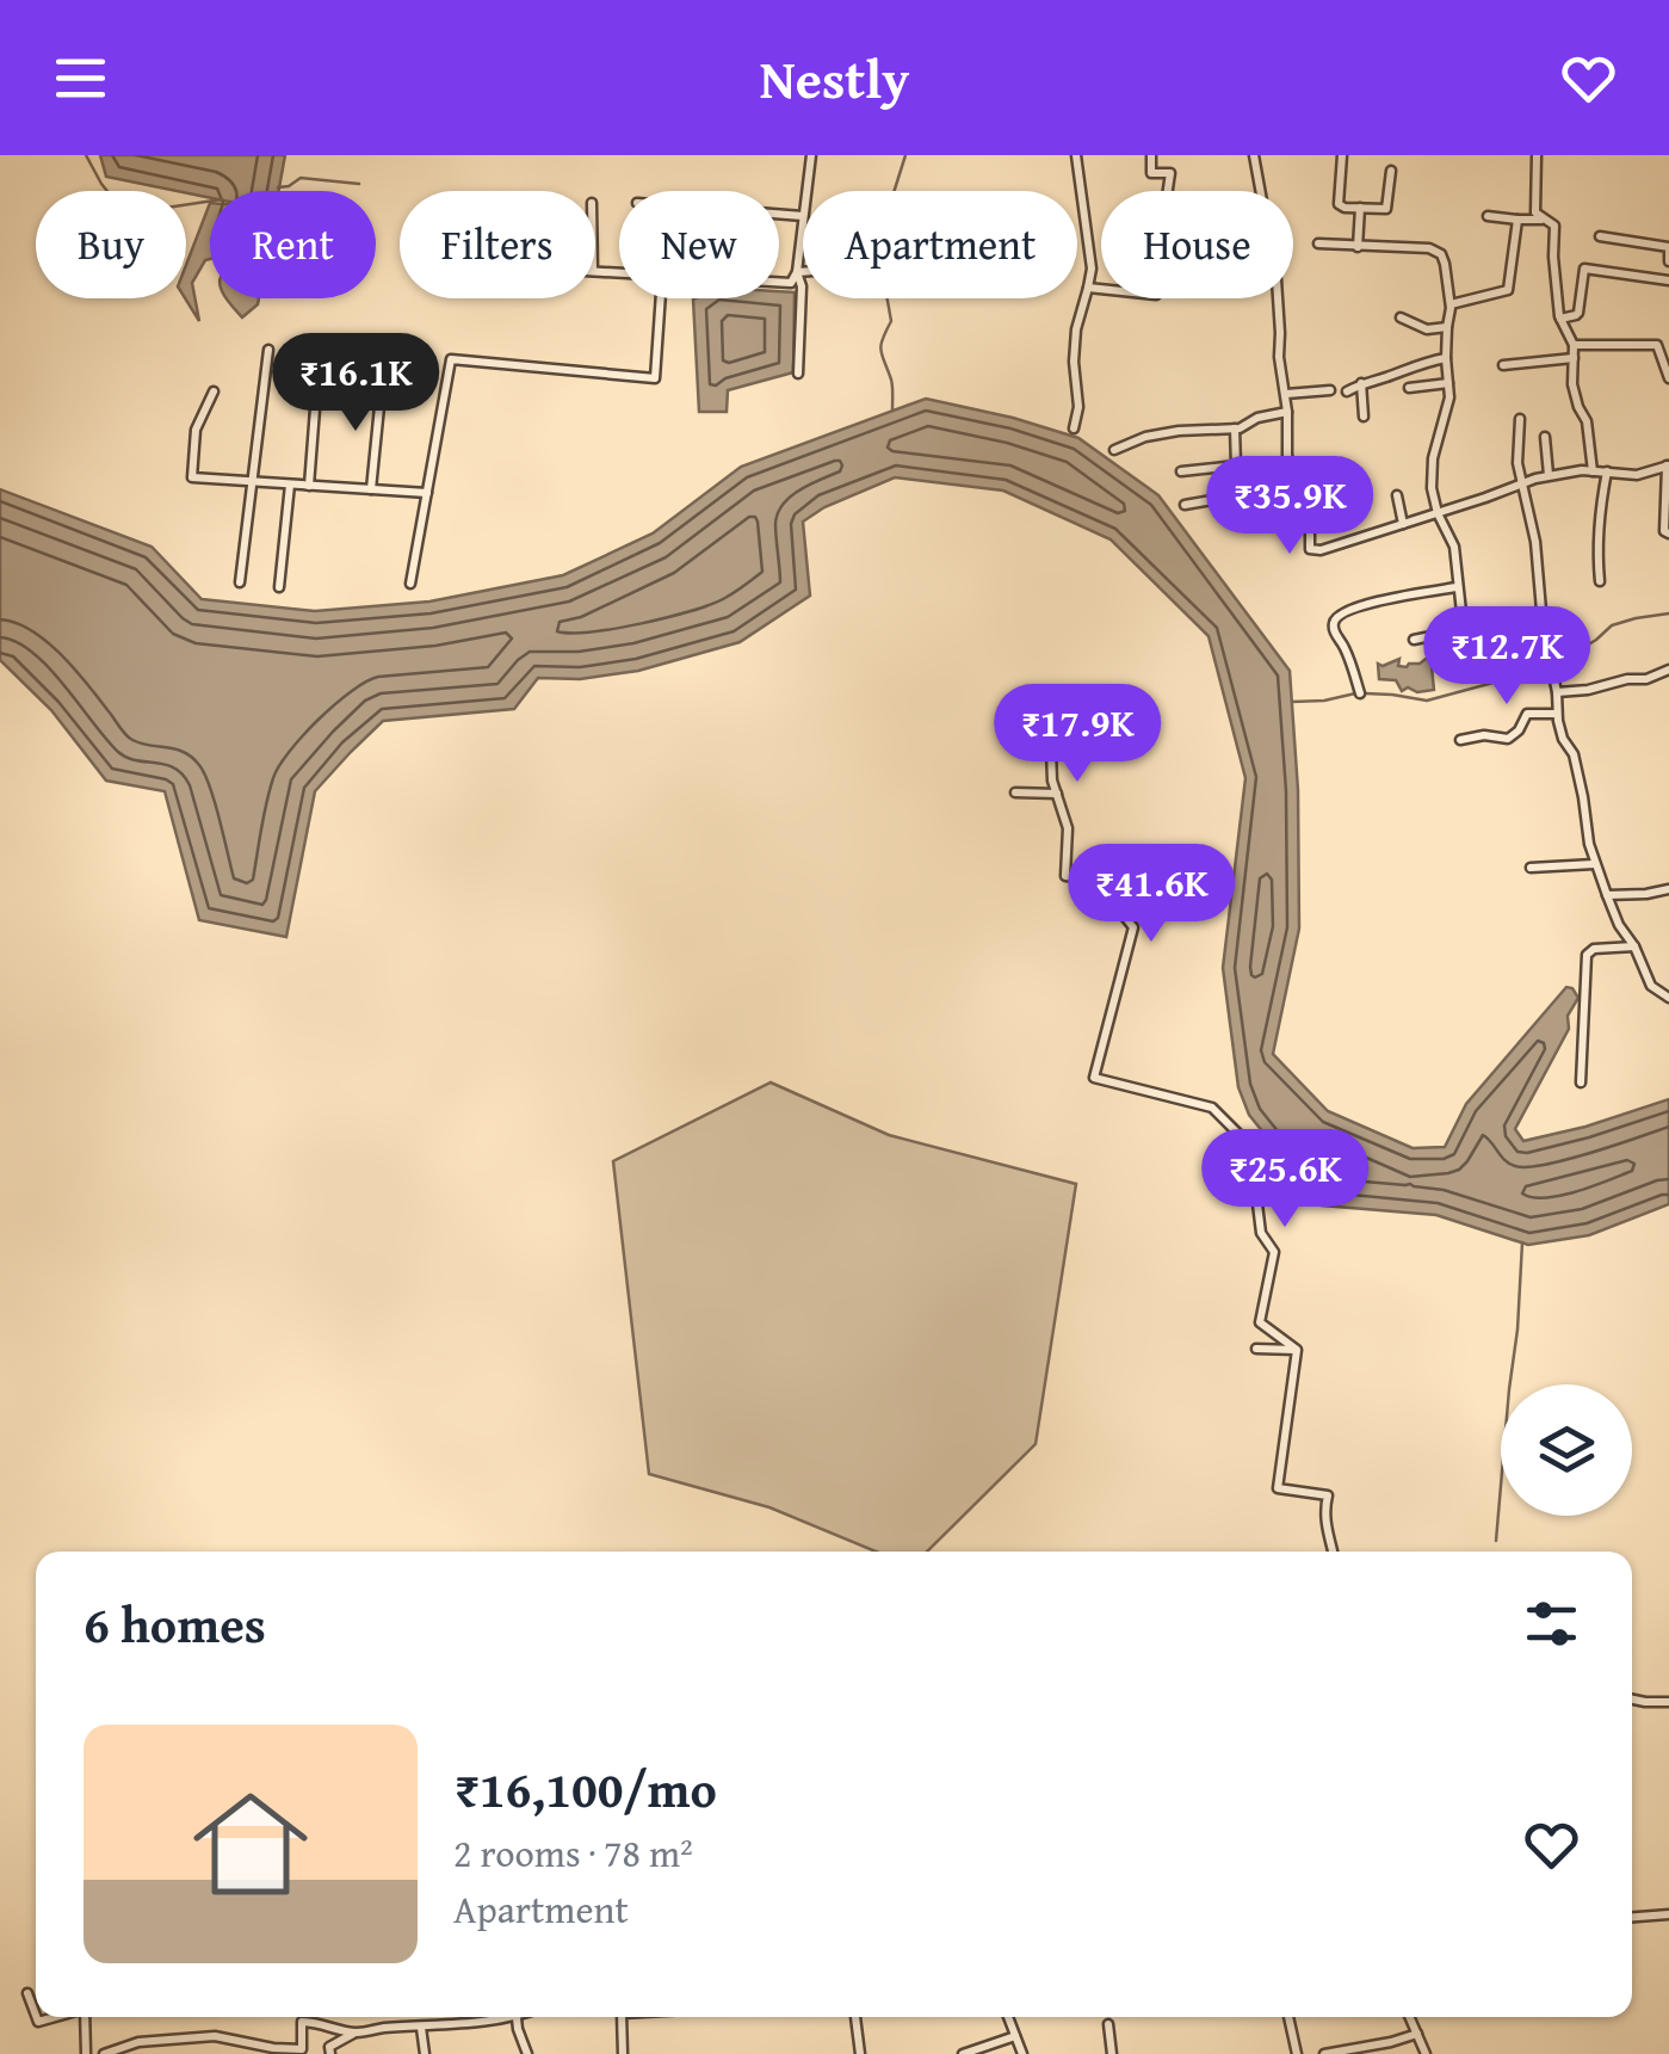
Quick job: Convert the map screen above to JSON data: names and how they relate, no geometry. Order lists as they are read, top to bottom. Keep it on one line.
{"page":{"header":"Nestly","chip":["Buy","Rent","Filters","New","Apartment","House"],"price":["₹16.1K","₹35.9K","₹12.7K","₹17.9K","₹41.6K","₹25.6K"],"heading":"6 homes","list":[{"name":"₹16,100/mo","note":"2 rooms · 78 m² · Apartment"}]}}
